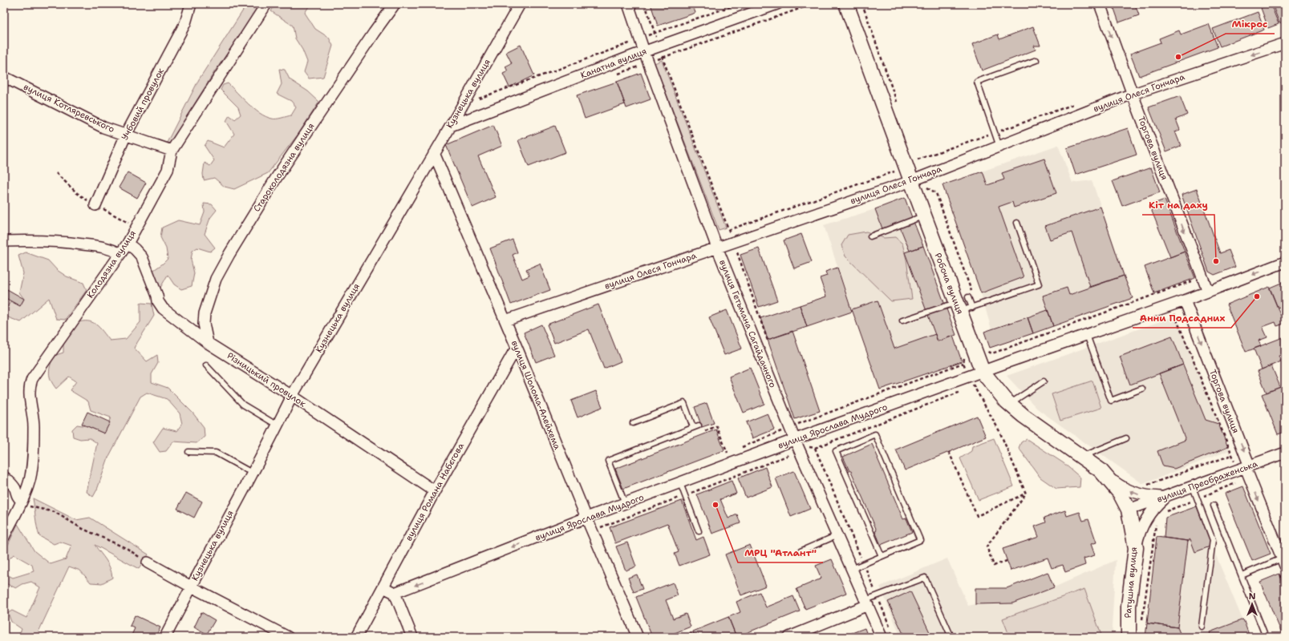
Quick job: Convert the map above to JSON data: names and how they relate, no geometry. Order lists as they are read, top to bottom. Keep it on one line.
{"streets":{"street":["Канатна вулиця","вулиця Олеся Гончара","Кузнецька вулиця","Учбовий провулок","вулиця Котляревського","Торгова вулиця","Староколодязна вулиця","Колодязна вулиця","Робоча вулиця","вулиця Гетьмана Сагайдачного","Різницький провулок","вулиця Шолома-Алейхема","вулиця Ярослава Мудрого","вулиця Преображенська","вулиця Романа Набєгова","Ратушна вулиця"]},"crossings":[["Канатна вулиця","Кузнецька вулиця"],["Канатна вулиця","вулиця Гетьмана Сагайдачного"],["вулиця Олеся Гончара","Торгова вулиця"],["вулиця Олеся Гончара","Робоча вулиця"],["вулиця Олеся Гончара","вулиця Гетьмана Сагайдачного"],["вулиця Олеся Гончара","вулиця Шолома-Алейхема"],["Кузнецька вулиця","Різницький провулок"],["Кузнецька вулиця","вулиця Шолома-Алейхема"],["Учбовий провулок","вулиця Котляревського"],["вулиця Котляревського","Колодязна вулиця"],["Торгова вулиця","вулиця Ярослава Мудрого"],["Торгова вулиця","вулиця Преображенська"],["Староколодязна вулиця","Різницький провулок"],["Колодязна вулиця","Різницький провулок"],["Робоча вулиця","вулиця Ярослава Мудрого"],["Робоча вулиця","вулиця Преображенська"],["Робоча вулиця","Ратушна вулиця"],["вулиця Гетьмана Сагайдачного","вулиця Ярослава Мудрого"],["Різницький провулок","вулиця Романа Набєгова"],["вулиця Шолома-Алейхема","вулиця Ярослава Мудрого"],["вулиця Шолома-Алейхема","вулиця Романа Набєгова"],["вулиця Преображенська","Ратушна вулиця"]],"one_way":["Торгова вулиця"],"places":["Мікрос","Кіт на даху","Анни Подсадних","МРЦ \"Атлант\""],"north":"top"}
